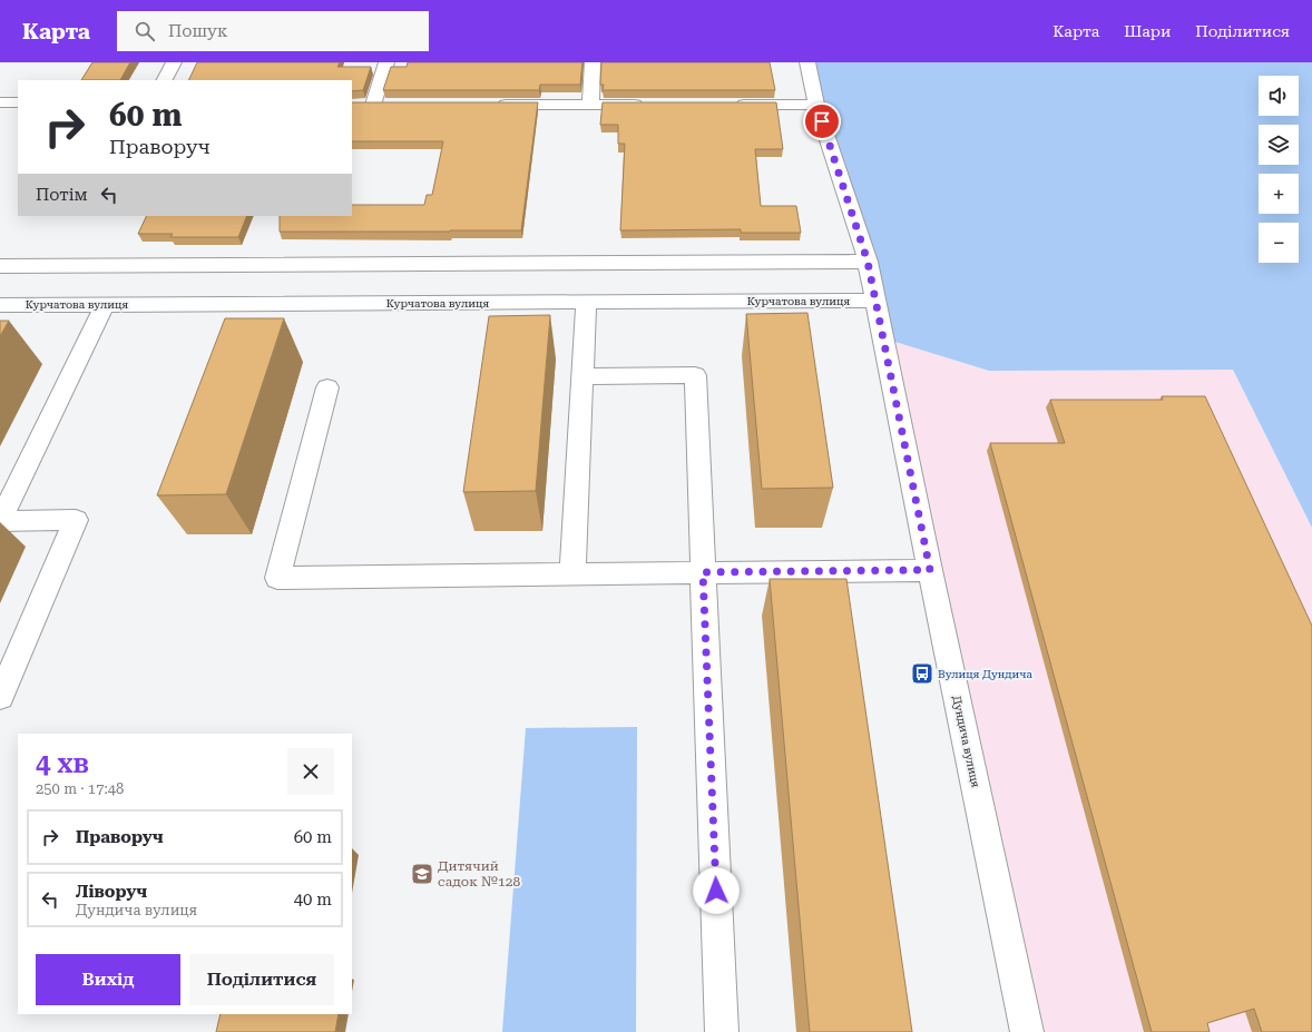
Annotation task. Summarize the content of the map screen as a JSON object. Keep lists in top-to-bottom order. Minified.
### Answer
{"streets":{"street":["Курчатова вулиця","Дундича вулиця"]},"crossings":[["Курчатова вулиця","Дундича вулиця"]],"places":{"bus stop":["Вулиця Дундича"],"school or university":["Дитячий садок №128"]},"page":{"header":"Карта","search":"Пошук","nav":["Карта","Шари","Поділитися"],"map_buttons":["+","−"],"turn":["60 m","Праворуч"],"then":"Потім","heading":["4 хв","250 m · 17:48"],"list":[{"name":"Праворуч","value":"60 m"},{"name":"Ліворуч","note":"Дундича вулиця","value":"40 m"}],"buttons":["Вихід","Поділитися"]}}
